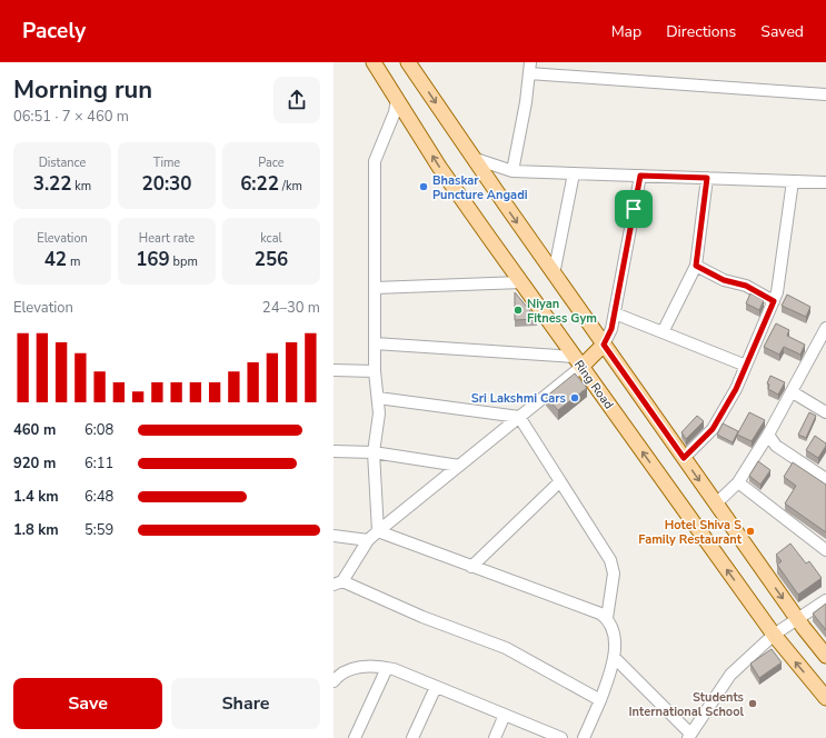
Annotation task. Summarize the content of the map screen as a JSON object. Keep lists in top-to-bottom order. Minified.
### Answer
{"streets":{"main road":["Ring Road"]},"places":["Bhaskar Puncture Angadi","Niyan Fitness Gym","Sri Lakshmi Cars","Hotel Shiva S Family Restaurant","Students International School"],"page":{"header":"Pacely","nav":["Map","Directions","Saved"],"heading":["Morning run","06:51 · 7 × 460 m"],"stats":[["Distance","3.22 km"],["Time","20:30"],["Pace","6:22 /km"],["Elevation","42 m"],["Heart rate","169 bpm"],["kcal","256"]],"chart":["Elevation","24–30 m"],"list":[{"name":"460 m","note":"6:08"},{"name":"920 m","note":"6:11"},{"name":"1.4 km","note":"6:48"},{"name":"1.8 km","note":"5:59"}],"buttons":["Save","Share"]}}
